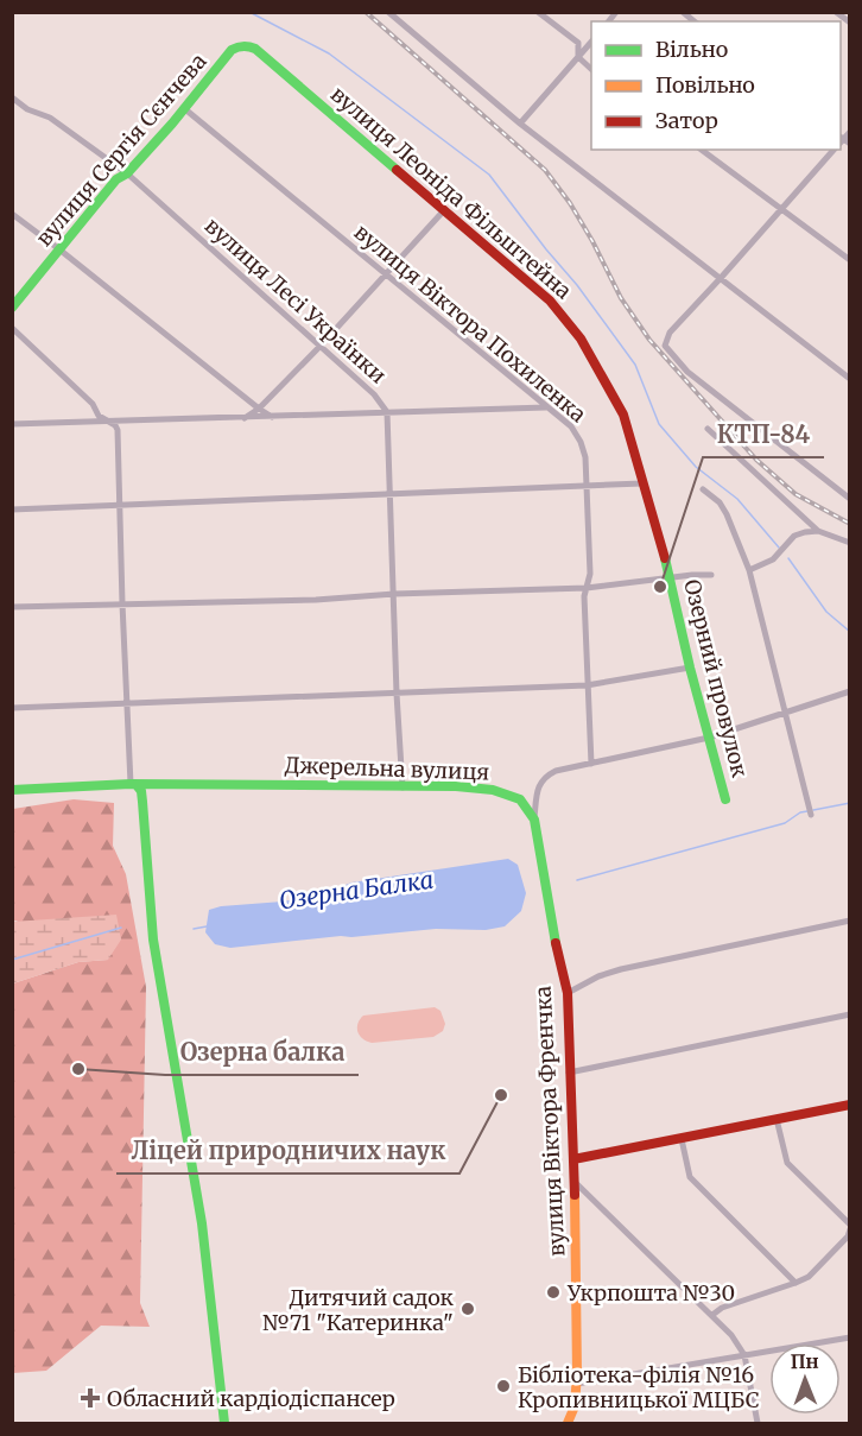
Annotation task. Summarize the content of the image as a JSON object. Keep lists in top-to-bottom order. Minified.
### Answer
{"streets":{"street":["вулиця Сергія Сєнчева","вулиця Леоніда Фільштейна","вулиця Лесі Українки","вулиця Віктора Похиленка","Озерний провулок","Джерельна вулиця","вулиця Віктора Френчка"]},"crossings":[["вулиця Сергія Сєнчева","вулиця Леоніда Фільштейна"],["вулиця Сергія Сєнчева","вулиця Лесі Українки"],["вулиця Сергія Сєнчева","вулиця Віктора Похиленка"],["вулиця Леоніда Фільштейна","Озерний провулок"],["вулиця Лесі Українки","Джерельна вулиця"],["Джерельна вулиця","вулиця Віктора Френчка"]],"water":["Озерна Балка"],"places":{"other":["КТП-84","Озерна балка","Ліцей природничих наук","Укрпошта №30","Дитячий садок №71 \"Катеринка\"","Бібліотека-філія №16 Кропивницької МЦБС"],"health":["Обласний кардіодіспансер"]},"legend":["Вільно","Повільно","Затор"],"north":"top"}
